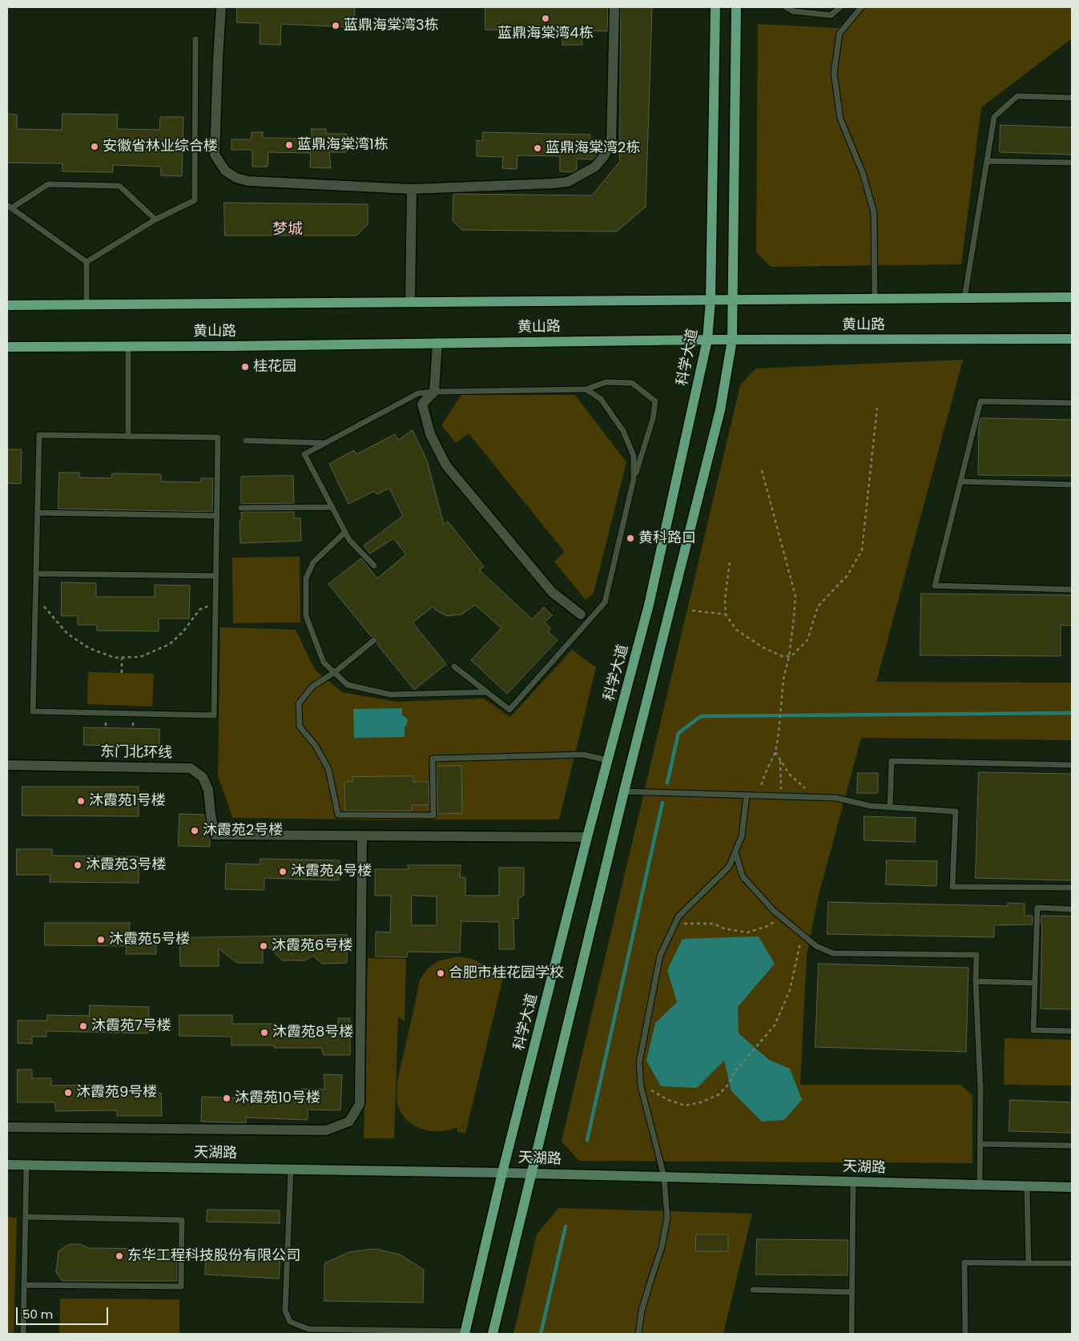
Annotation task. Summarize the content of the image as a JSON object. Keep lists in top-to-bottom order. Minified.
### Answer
{"streets":{"main road":["黄山路","科学大道"],"street":["东门北环线","天湖路"]},"crossings":[["黄山路","科学大道"],["科学大道","天湖路"]],"districts":["梦城"],"places":["蓝鼎海棠湾4栋","蓝鼎海棠湾3栋","蓝鼎海棠湾1栋","安徽省林业综合楼","蓝鼎海棠湾2栋","桂花园","黄科路口","沐霞苑1号楼","沐霞苑2号楼","沐霞苑3号楼","沐霞苑4号楼","沐霞苑5号楼","沐霞苑6号楼","合肥市桂花园学校","沐霞苑7号楼","沐霞苑8号楼","沐霞苑9号楼","沐霞苑10号楼","东华工程科技股份有限公司"],"scale_bar":"50 m"}
